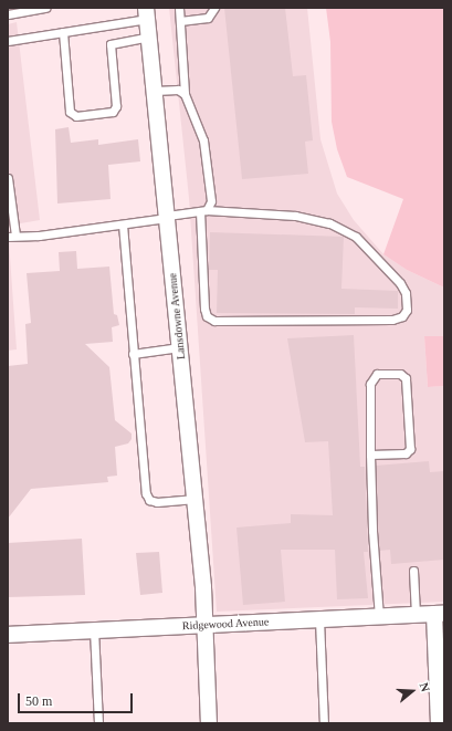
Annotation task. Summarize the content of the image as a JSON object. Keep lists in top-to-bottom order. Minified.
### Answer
{"streets":{"street":["Lansdowne Avenue","Ridgewood Avenue"]},"crossings":[["Lansdowne Avenue","Ridgewood Avenue"]],"scale_bar":"50 m","north":"right"}
